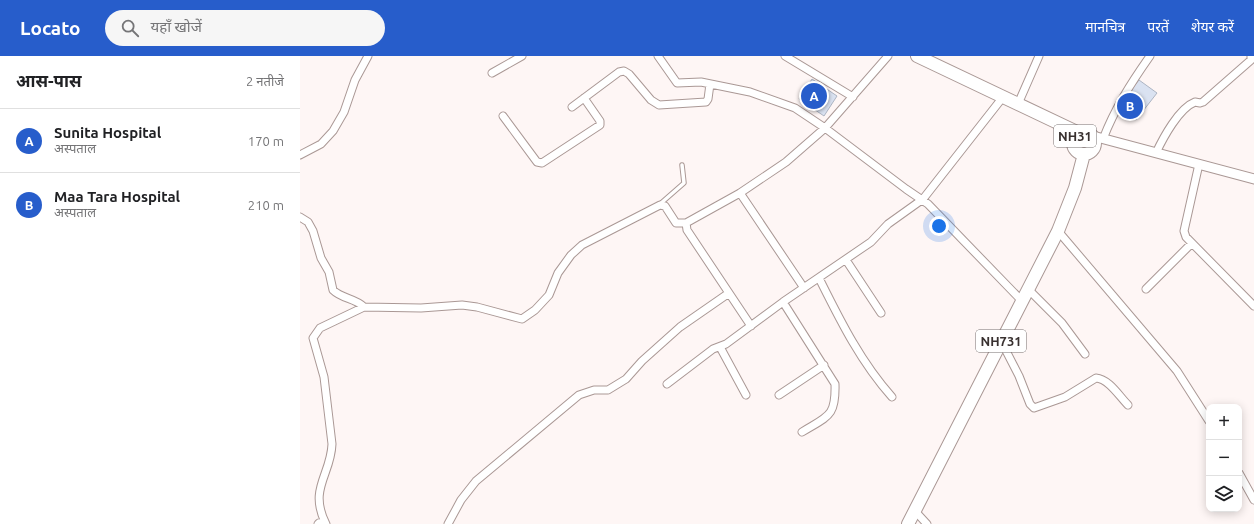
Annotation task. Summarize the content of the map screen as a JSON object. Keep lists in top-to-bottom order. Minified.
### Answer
{"streets":{"highway":["NH31","NH731"]},"crossings":[["NH31","NH731"]],"page":{"header":"Locato","search":"यहाँ खोजें","nav":["मानचित्र","परतें","शेयर करें"],"heading":["आस-पास","2 नतीजे"],"pins":["A","B"],"list":[{"mark":"A","name":"Sunita Hospital","note":"अस्पताल","value":"170 m"},{"mark":"B","name":"Maa Tara Hospital","note":"अस्पताल","value":"210 m"}],"map_buttons":["+","−"]}}
